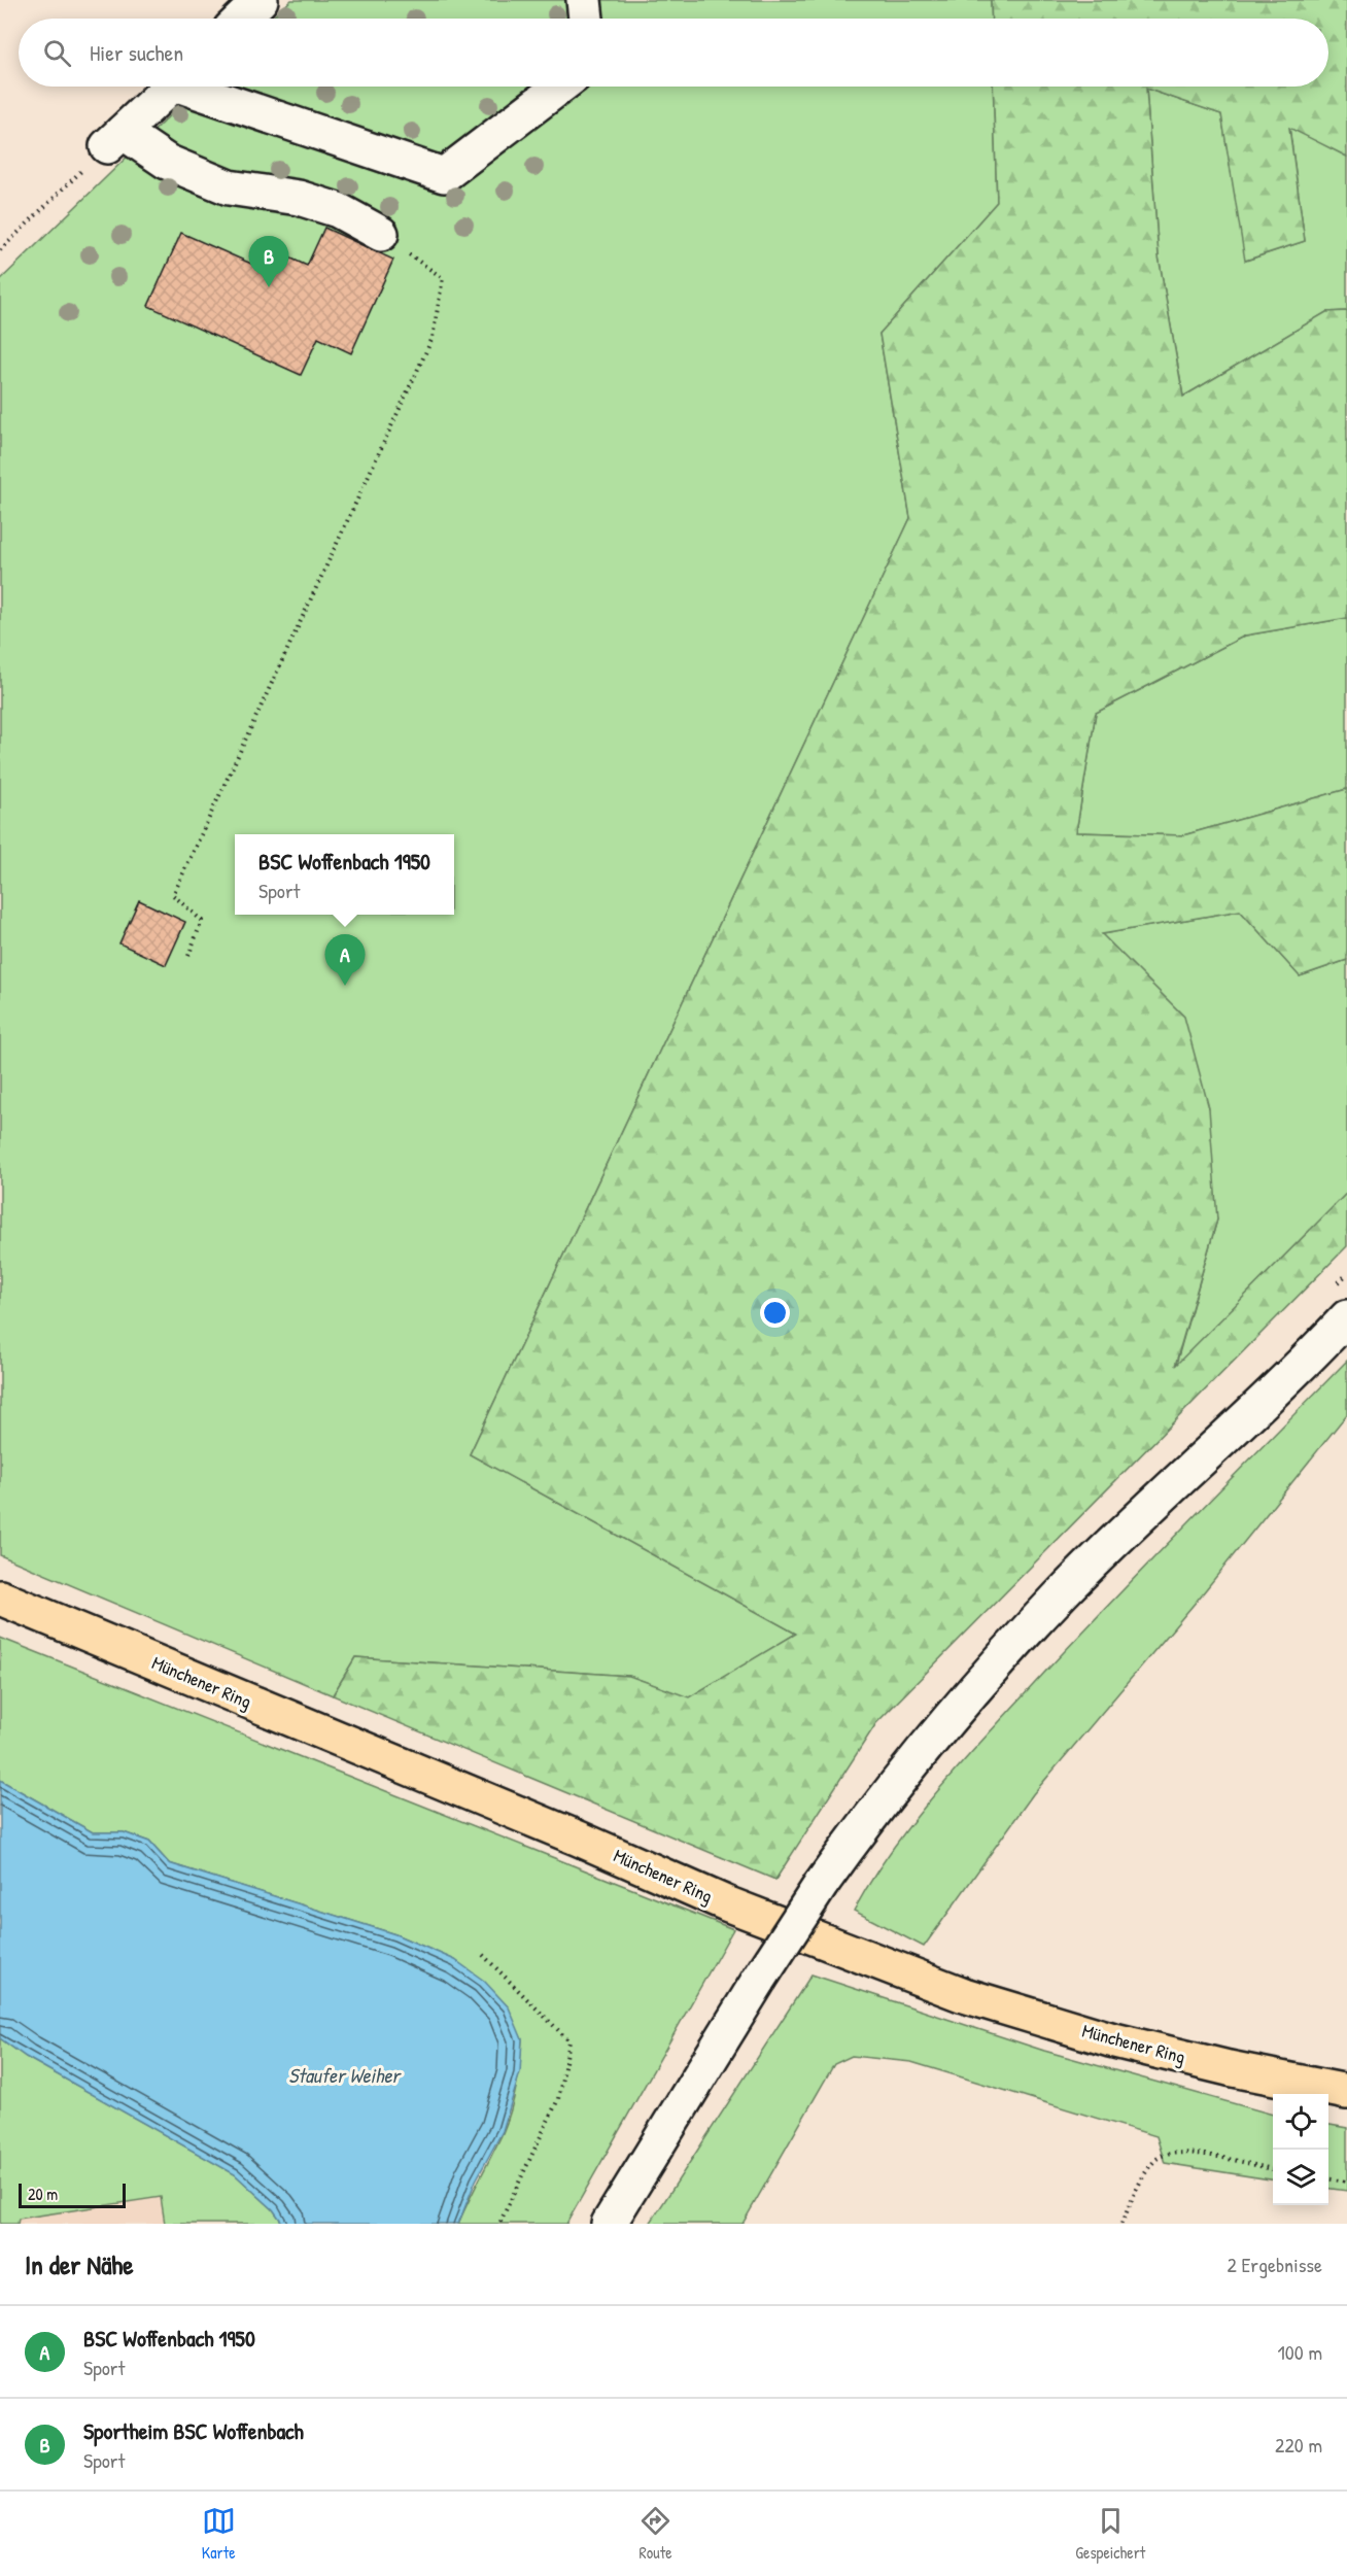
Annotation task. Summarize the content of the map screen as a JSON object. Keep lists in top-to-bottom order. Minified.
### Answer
{"streets":{"main road":["Münchener Ring"]},"water":["Staufer Weiher"],"scale_bar":"20 m","page":{"search":"Hier suchen","pins":["B","A"],"popup":["BSC Woffenbach 1950","Sport"],"scale":"20 m","heading":["In der Nähe","2 Ergebnisse"],"list":[{"mark":"A","name":"BSC Woffenbach 1950","note":"Sport","value":"100 m"},{"mark":"B","name":"Sportheim BSC Woffenbach","note":"Sport","value":"220 m"}],"nav":["Karte","Route","Gespeichert"]}}
